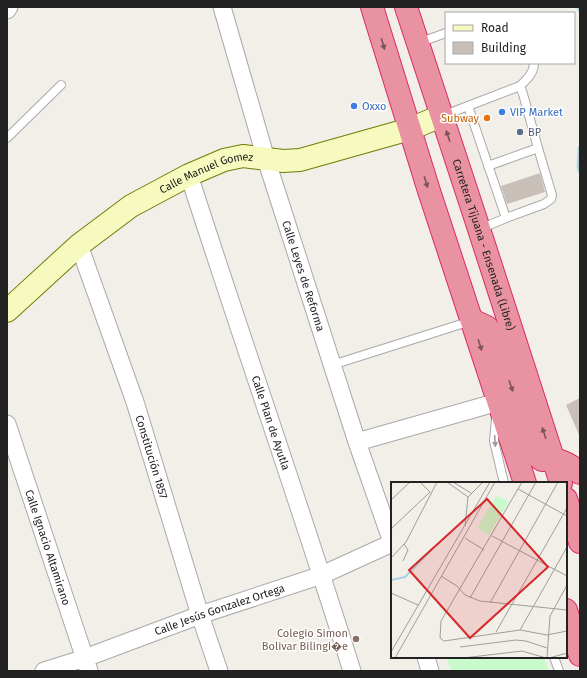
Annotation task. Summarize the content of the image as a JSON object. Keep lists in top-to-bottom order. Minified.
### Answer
{"streets":{"highway":["Carretera Tijuana - Ensenada (Libre)"],"street":["Calle Manuel Gomez","Calle Leyes de Reforma","Calle Plan de Ayutla","Constitución 1857","Calle Ignacio Altamirano","Calle Jesús Gonzalez Ortega"]},"crossings":[["Calle Manuel Gomez","Carretera Tijuana - Ensenada (Libre)"],["Calle Manuel Gomez","Calle Leyes de Reforma"],["Calle Manuel Gomez","Calle Plan de Ayutla"],["Calle Manuel Gomez","Constitución 1857"],["Calle Plan de Ayutla","Calle Jesús Gonzalez Ortega"],["Constitución 1857","Calle Jesús Gonzalez Ortega"],["Calle Ignacio Altamirano","Calle Jesús Gonzalez Ortega"]],"places":["Oxxo","VIP Market","Subway","BP","Colegio Simon Bolivar Bilingi�e"],"legend":["Road","Building"]}
